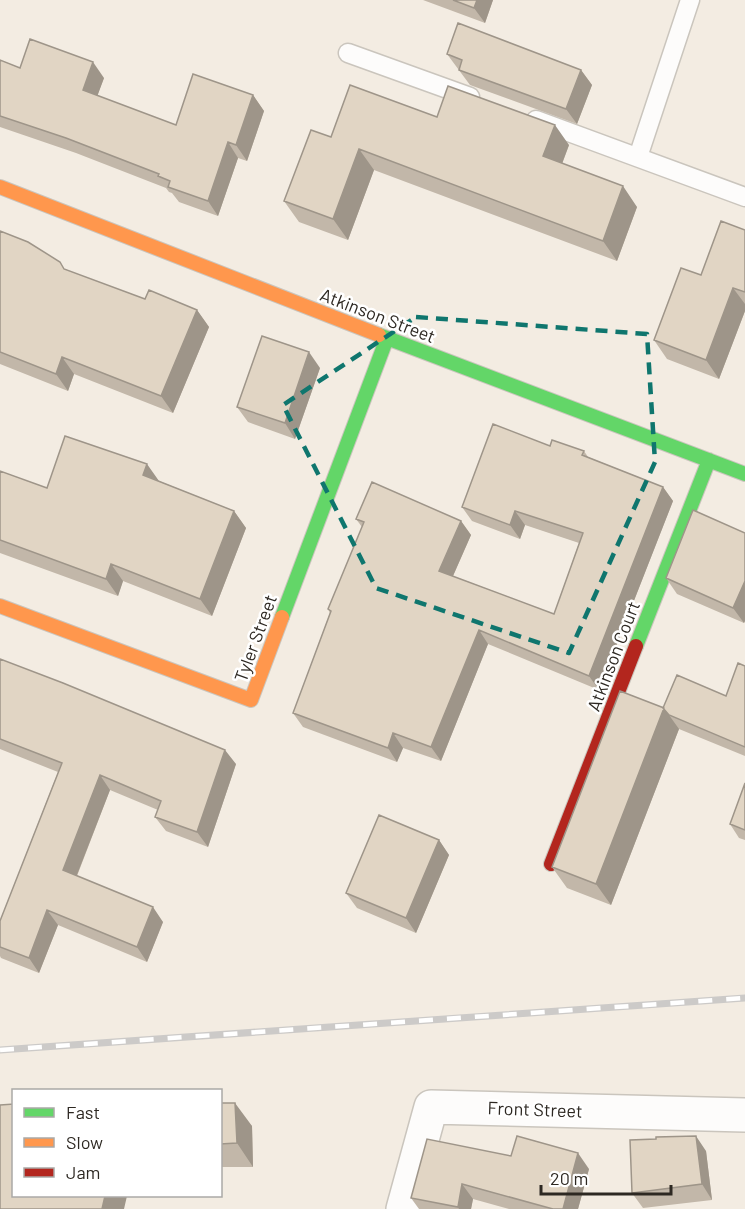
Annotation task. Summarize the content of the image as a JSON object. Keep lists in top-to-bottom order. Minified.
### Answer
{"streets":{"street":["Atkinson Street","Tyler Street","Atkinson Court","Front Street"]},"crossings":[["Atkinson Street","Tyler Street"],["Atkinson Street","Atkinson Court"]],"legend":["Fast","Slow","Jam"],"scale_bar":"20 m"}
